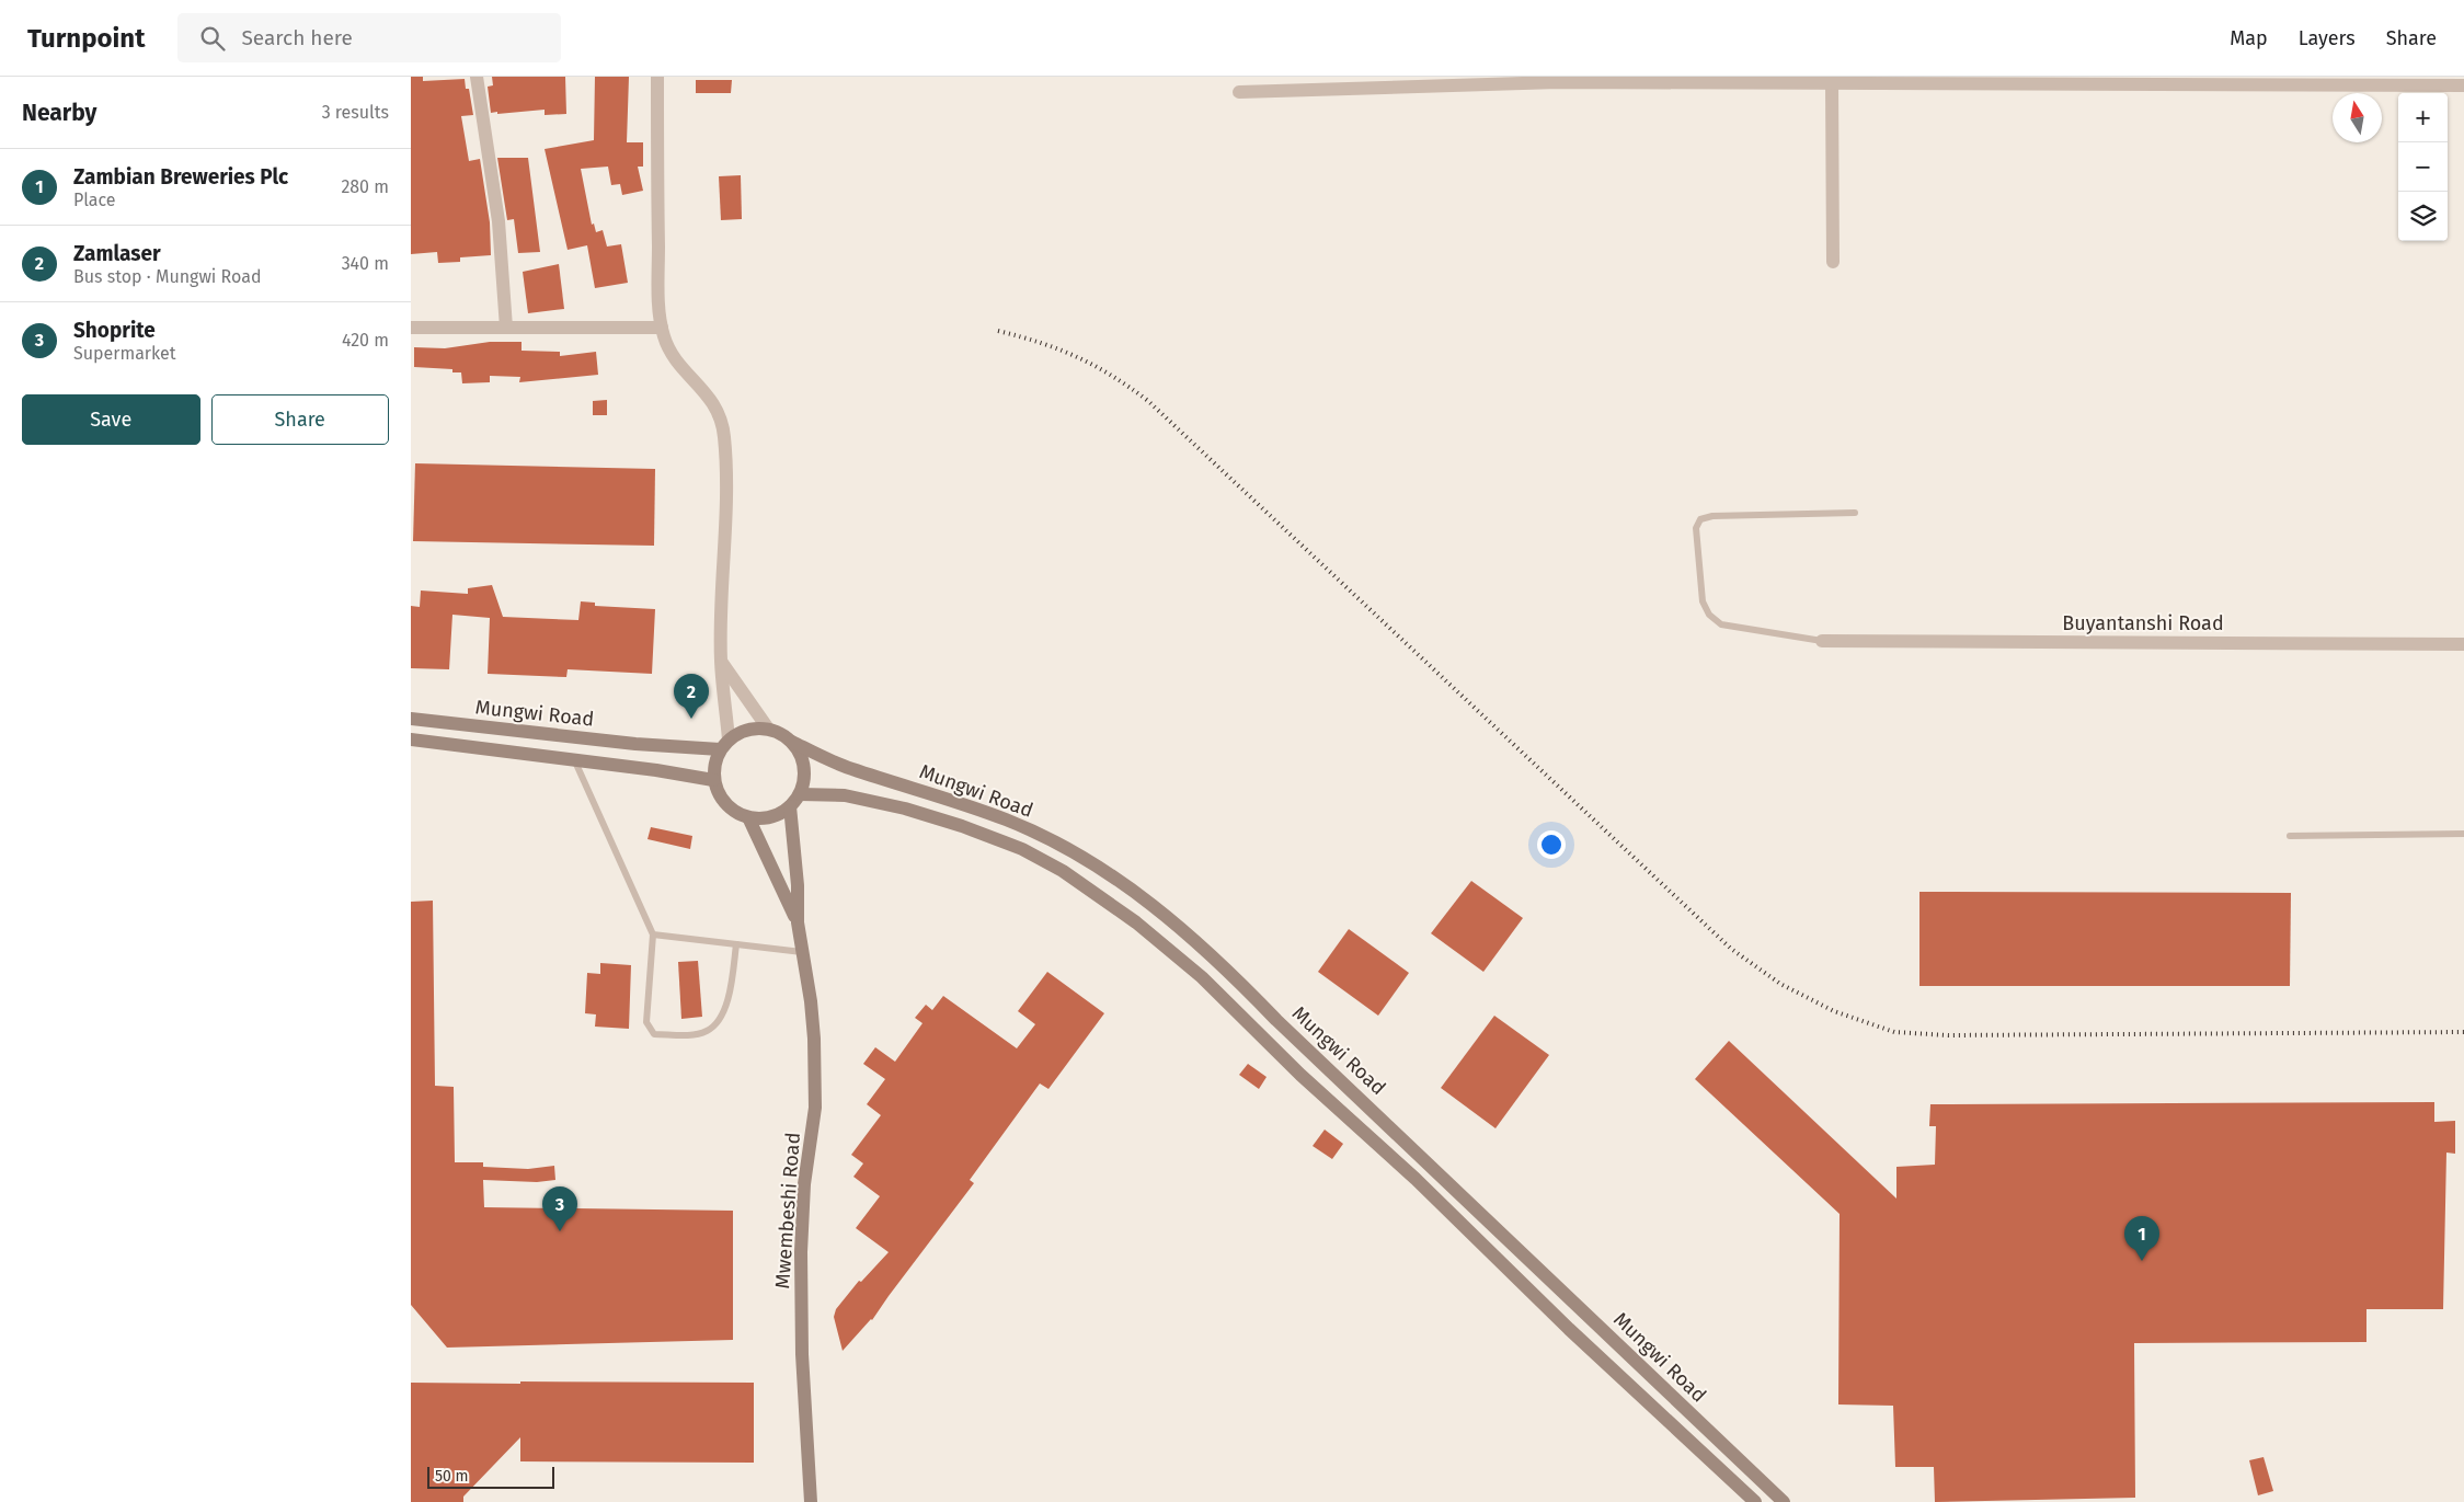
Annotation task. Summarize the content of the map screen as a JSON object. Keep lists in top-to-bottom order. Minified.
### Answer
{"streets":{"main road":["Mungwi Road","Mwembeshi Road"],"street":["Buyantanshi Road"]},"scale_bar":"50 m","north":"top","page":{"header":"Turnpoint","search":"Search here","nav":["Map","Layers","Share"],"heading":["Nearby","3 results"],"map_buttons":["+","−"],"list":[{"mark":"1","name":"Zambian Breweries Plc","note":"Place","value":"280 m"},{"mark":"2","name":"Zamlaser","note":"Bus stop · Mungwi Road","value":"340 m"},{"mark":"3","name":"Shoprite","note":"Supermarket","value":"420 m"}],"buttons":["Save","Share"],"pins":["2","3","1"],"scale":"50 m"}}
